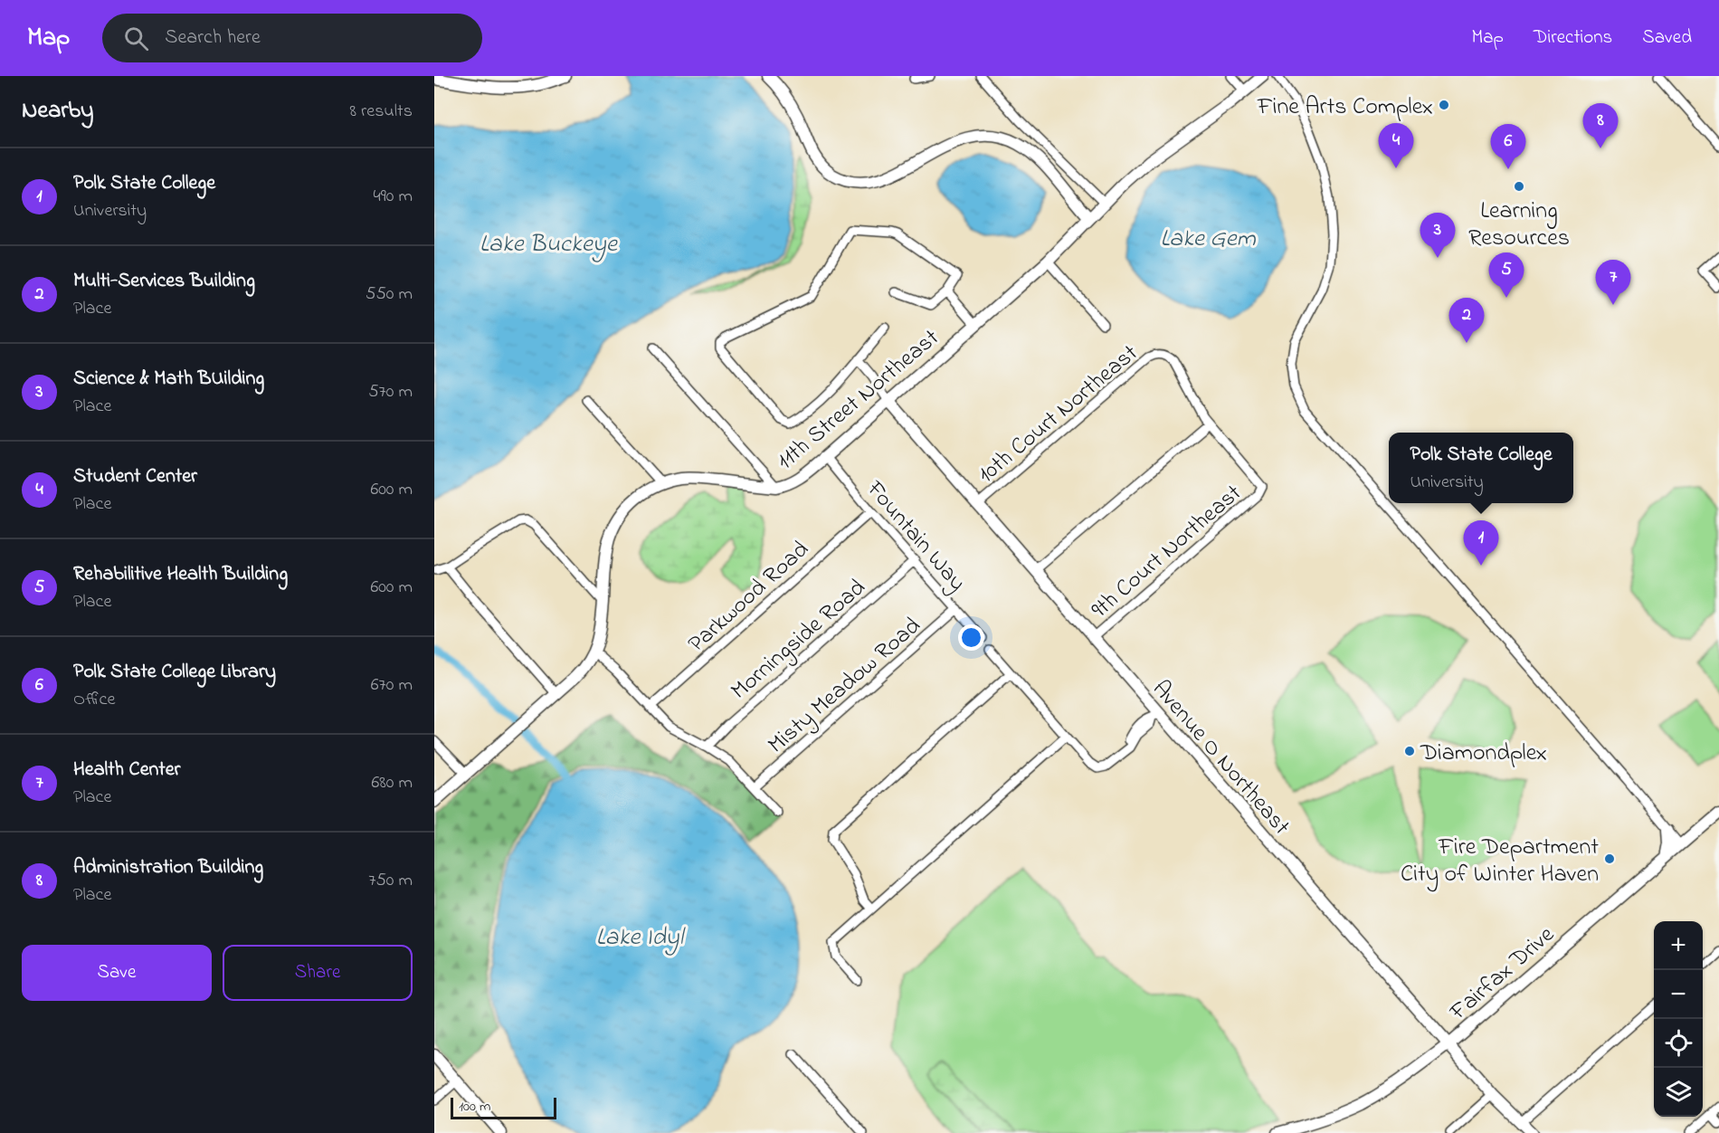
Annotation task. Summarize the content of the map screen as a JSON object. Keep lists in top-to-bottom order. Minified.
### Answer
{"streets":{"street":["11th Street Northeast","10th Court Northeast","Fountain Way","9th Court Northeast","Parkwood Road","Morningside Road","Misty Meadow Road","Avenue O Northeast","Fairfax Drive"]},"crossings":[["11th Street Northeast","Fountain Way"],["11th Street Northeast","Avenue O Northeast"],["10th Court Northeast","9th Court Northeast"],["10th Court Northeast","Avenue O Northeast"],["Fountain Way","Parkwood Road"],["Fountain Way","Morningside Road"],["Fountain Way","Misty Meadow Road"],["9th Court Northeast","Avenue O Northeast"],["Avenue O Northeast","Fairfax Drive"]],"water":["Lake Gem","Lake Buckeye","Lake Idyl"],"places":["Fine Arts Complex","Learning Resources","Diamondplex","Fire Department City of Winter Haven"],"scale_bar":"100 m","page":{"header":"Map","search":"Search here","nav":["Map","Directions","Saved"],"heading":["Nearby","8 results"],"pins":["8","4","6","3","5","7","2","1"],"list":[{"mark":"1","name":"Polk State College","note":"University","value":"490 m"},{"mark":"2","name":"Multi-Services Building","note":"Place","value":"550 m"},{"mark":"3","name":"Science & Math BUilding","note":"Place","value":"570 m"},{"mark":"4","name":"Student Center","note":"Place","value":"600 m"},{"mark":"5","name":"Rehabilitive Health Building","note":"Place","value":"600 m"},{"mark":"6","name":"Polk State College Library","note":"Office","value":"670 m"},{"mark":"7","name":"Health Center","note":"Place","value":"680 m"},{"mark":"8","name":"Administration Building","note":"Place","value":"750 m"}],"popup":["Polk State College","University"],"map_buttons":["+","−"],"buttons":["Save","Share"],"scale":"100 m"}}
